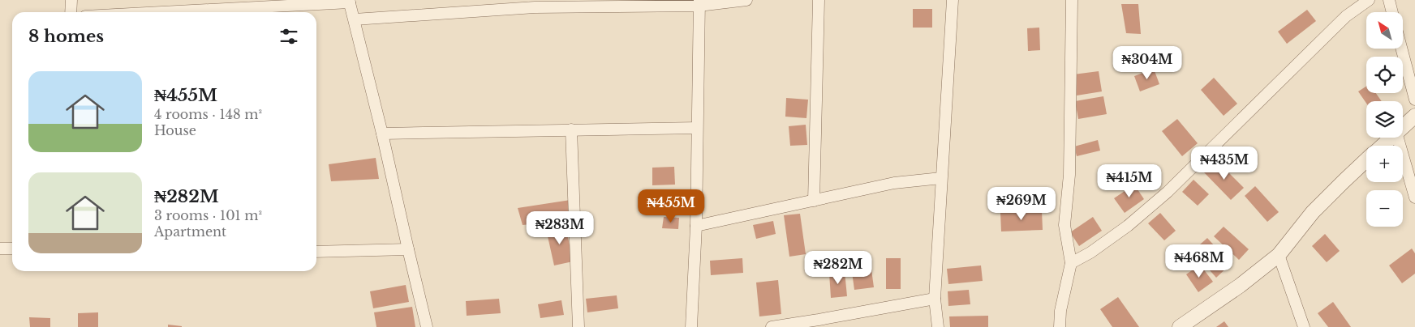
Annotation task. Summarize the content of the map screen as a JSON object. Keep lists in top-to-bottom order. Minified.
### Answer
{"north":"top left","page":{"map_buttons":["+","−"],"heading":"8 homes","price":["₦304M","₦435M","₦415M","₦269M","₦455M","₦283M","₦468M","₦282M"],"list":[{"name":"₦455M","note":"4 rooms · 148 m² · House"},{"name":"₦282M","note":"3 rooms · 101 m² · Apartment"}]}}
